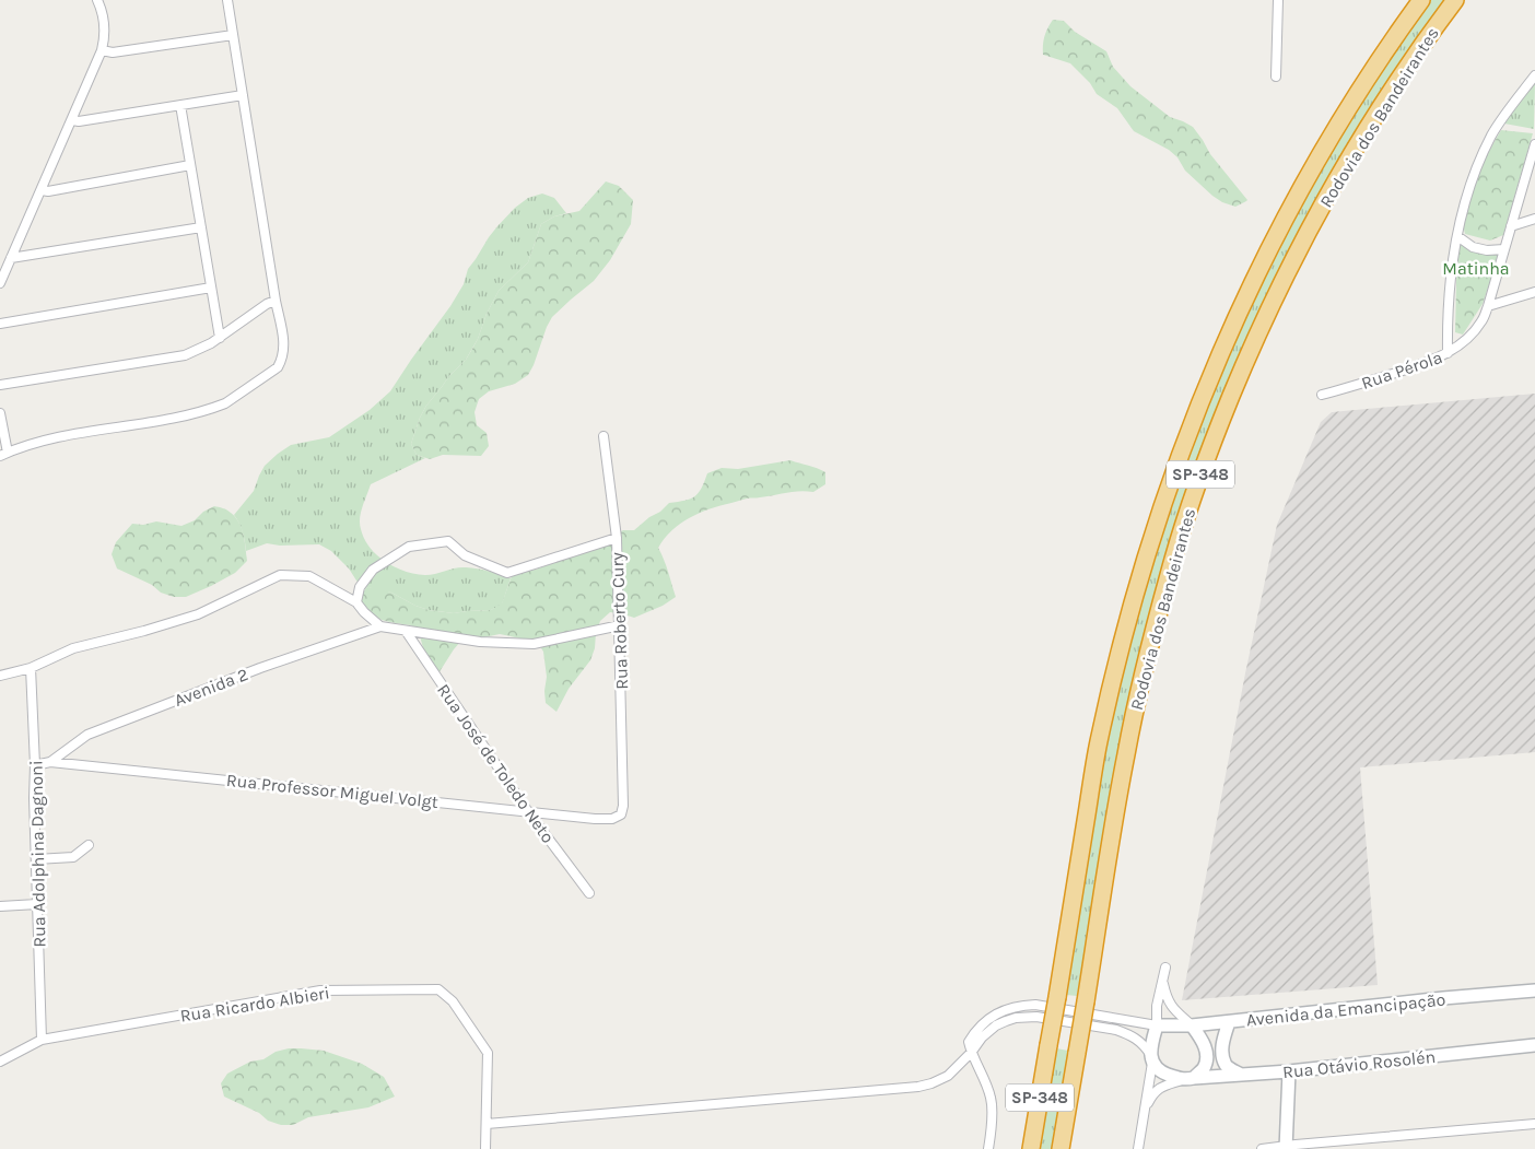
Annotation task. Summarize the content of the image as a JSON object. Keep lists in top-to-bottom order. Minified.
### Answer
{"streets":{"highway":["Rodovia dos Bandeirantes","SP-348"],"street":["Rua Pérola","Rua Roberto Cury","Avenida 2","Rua José de Toledo Neto","Rua Professor Miguel Volgt","Rua Adolphina Dagnoni","Rua Ricardo Albieri","Avenida da Emancipação","Rua Otávio Rosolén"]},"crossings":[["Rua Roberto Cury","Rua Professor Miguel Volgt"],["Avenida 2","Rua Professor Miguel Volgt"],["Rua José de Toledo Neto","Rua Professor Miguel Volgt"],["Rua Professor Miguel Volgt","Rua Adolphina Dagnoni"],["Rua Adolphina Dagnoni","Rua Ricardo Albieri"],["Avenida da Emancipação","Rua Otávio Rosolén"]],"parks":["Matinha"]}
